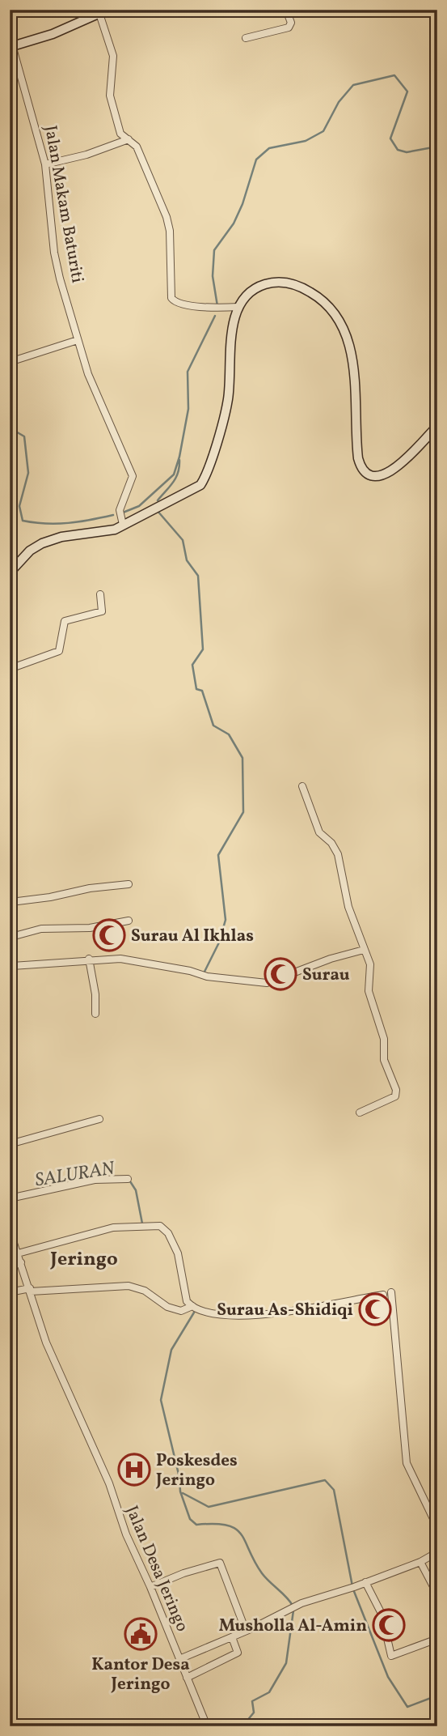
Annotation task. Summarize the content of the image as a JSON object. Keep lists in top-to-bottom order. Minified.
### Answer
{"streets":{"street":["Jalan Makam Baturiti","Jalan Desa Jeringo"]},"districts":["Jeringo"],"water":["SALURAN"],"places":{"mosque":["Surau Al Ikhlas","Surau","Surau As-Shidiqi","Musholla Al-Amin"],"hospital":["Poskesdes Jeringo"],"public building":["Kantor Desa Jeringo"]}}
